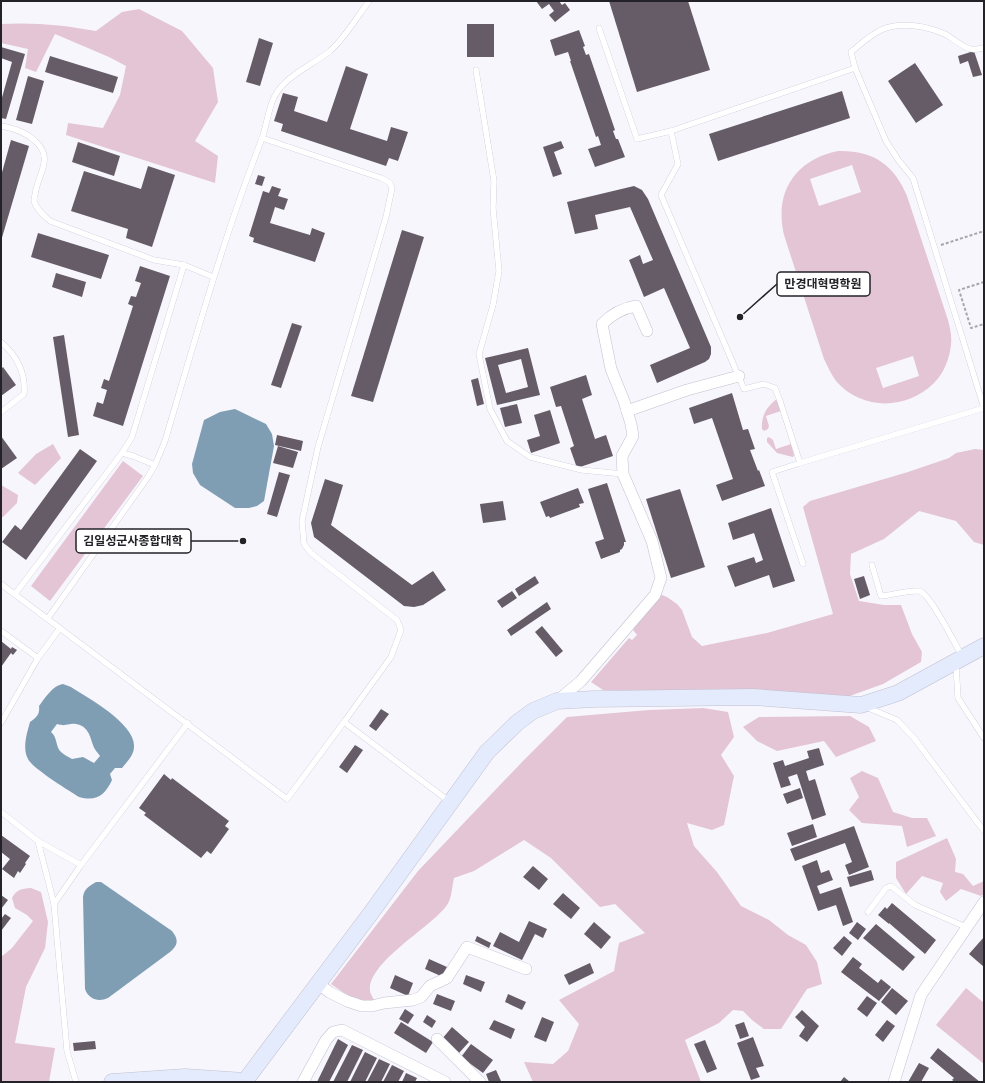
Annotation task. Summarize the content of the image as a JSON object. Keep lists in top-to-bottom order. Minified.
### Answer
{"places":["만경대혁명학원","김일성군사종합대학"]}
